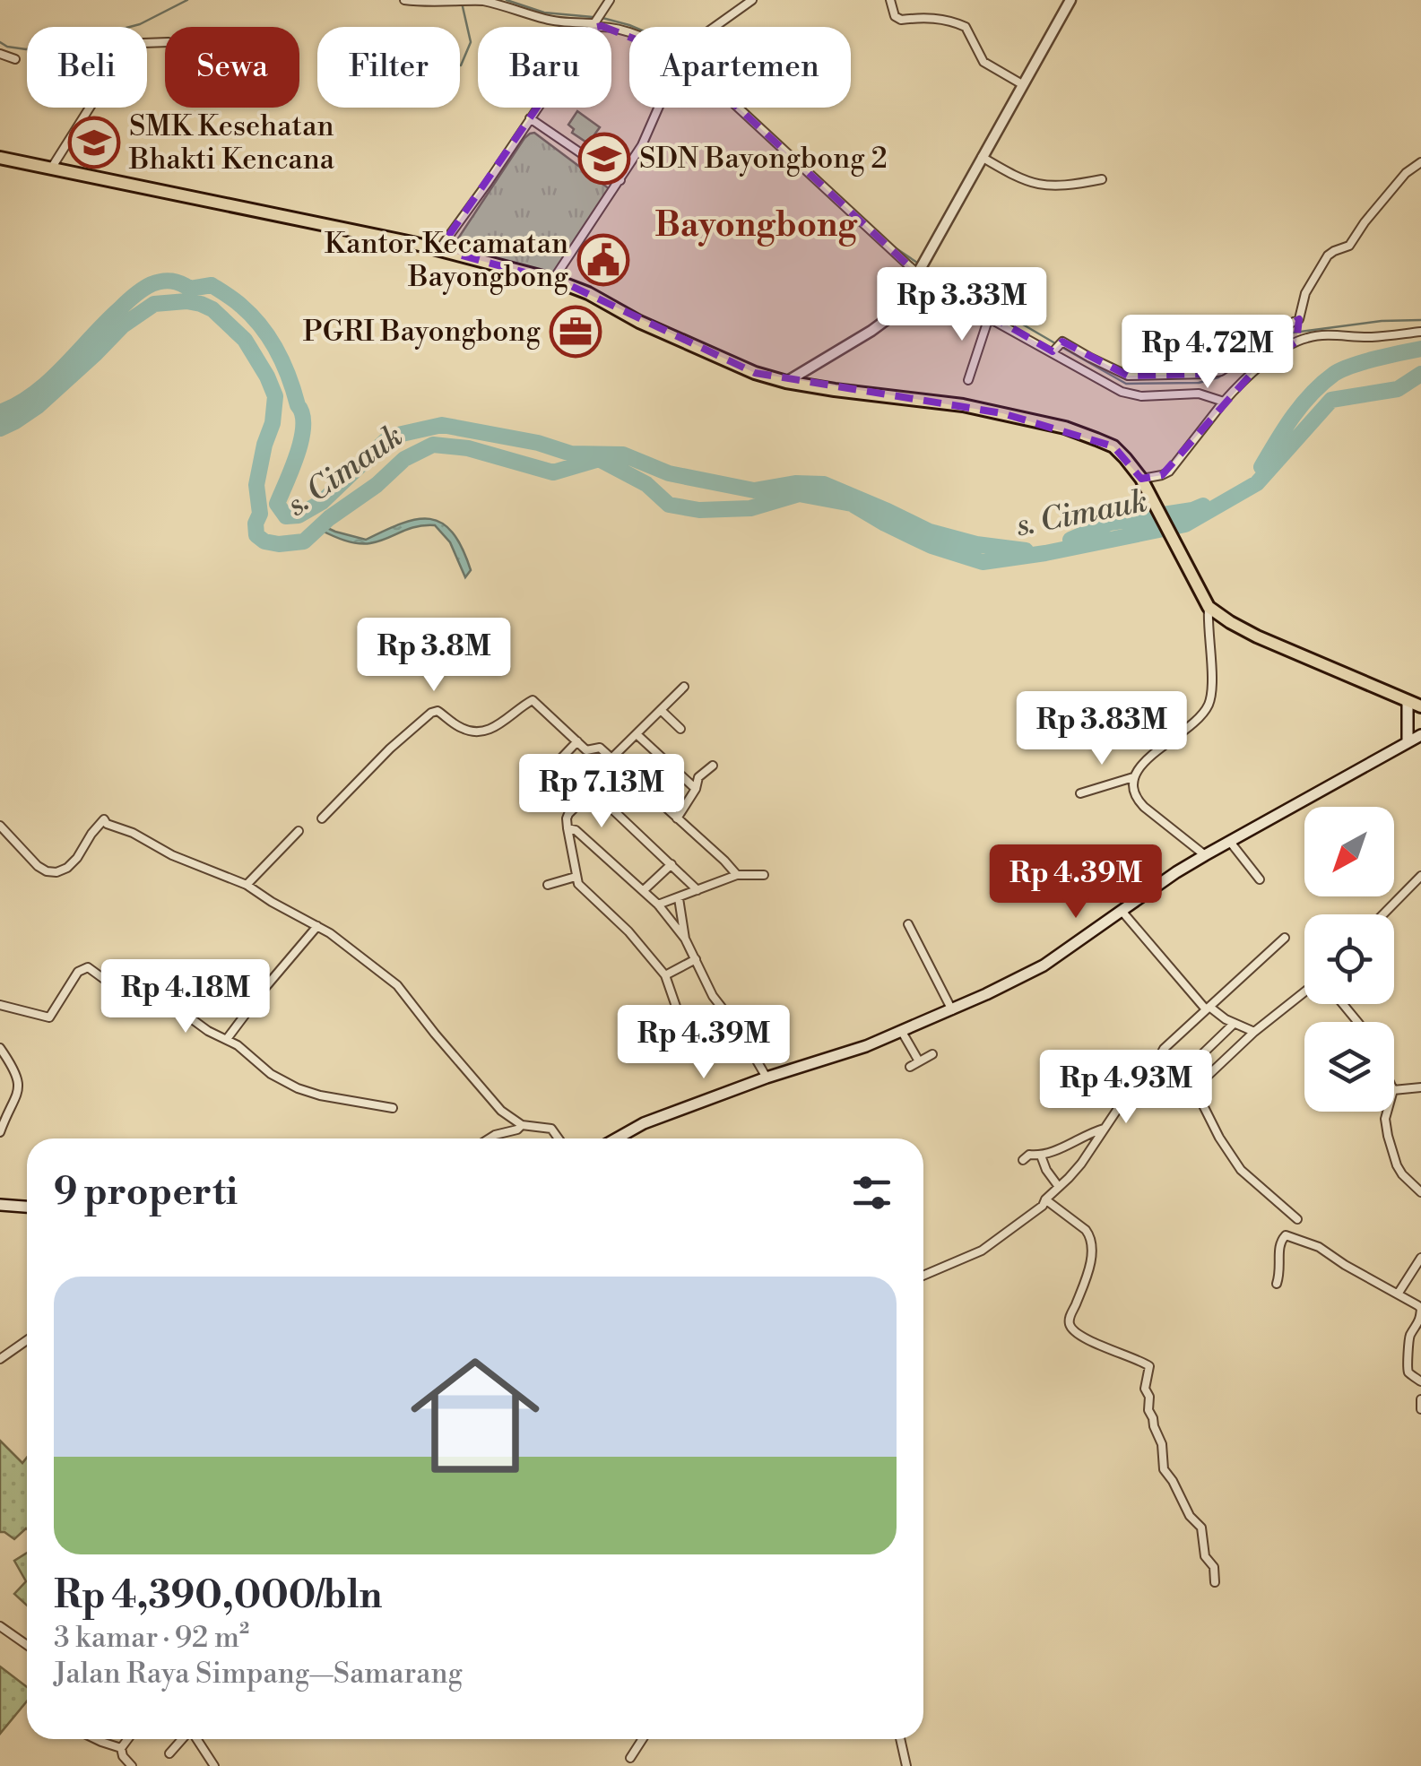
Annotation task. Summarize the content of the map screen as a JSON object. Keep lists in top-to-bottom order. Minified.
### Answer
{"districts":["Bayongbong"],"water":["s. Cimauk"],"places":{"school or university":["SMK Kesehatan Bhakti Kencana","SDN Bayongbong 2"],"public building":["Kantor Kecamatan Bayongbong"],"office":["PGRI Bayongbong"]},"north":"bottom left","page":{"chip":["Beli","Sewa","Filter","Baru","Apartemen"],"price":["Rp 3.33M","Rp 4.72M","Rp 3.8M","Rp 3.83M","Rp 7.13M","Rp 4.39M","Rp 4.18M","Rp 4.39M","Rp 4.93M"],"heading":"9 properti","list":[{"name":"Rp 4,390,000/bln","note":"3 kamar · 92 m² · Jalan Raya Simpang—Samarang"}]}}
